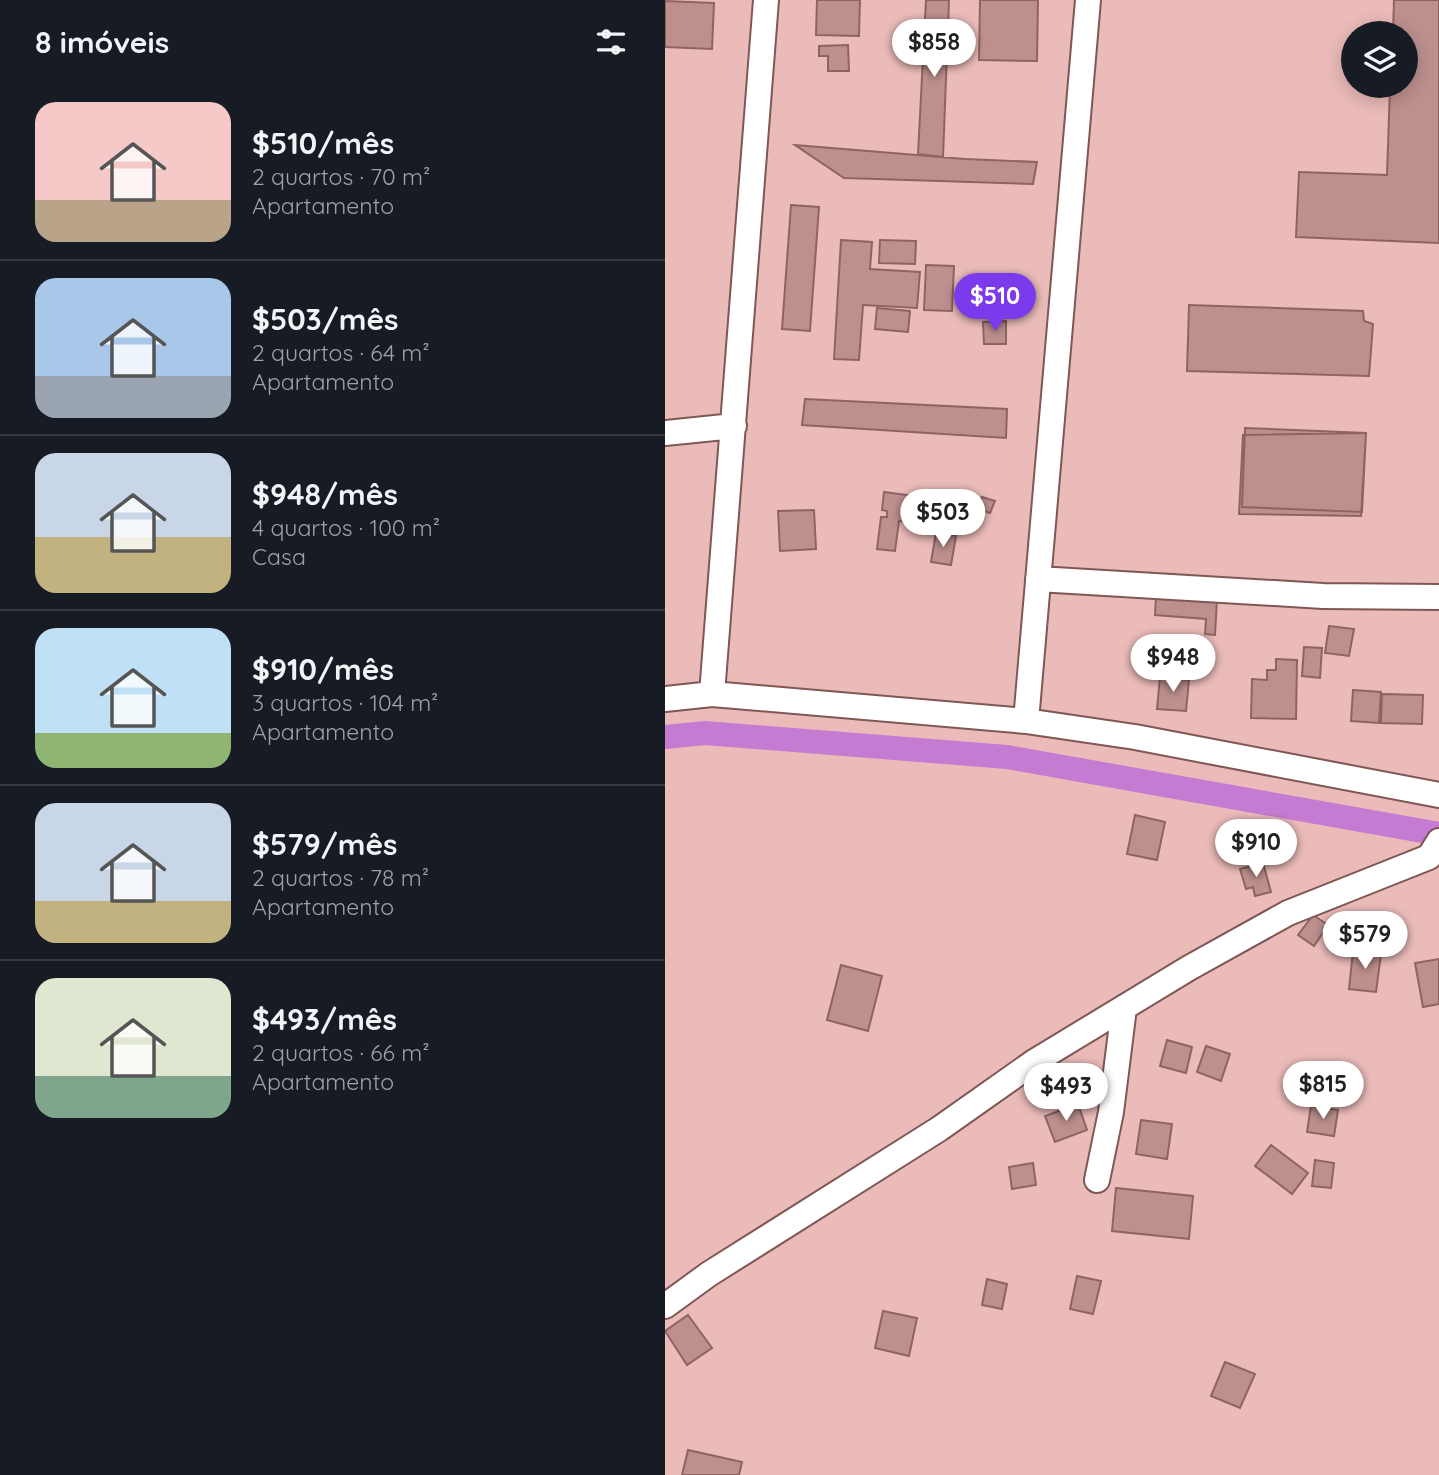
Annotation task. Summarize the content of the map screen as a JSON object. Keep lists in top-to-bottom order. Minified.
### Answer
{"page":{"heading":"8 imóveis","price":["$858","$510","$503","$948","$910","$579","$815","$493"],"list":[{"name":"$510/mês","note":"2 quartos · 70 m² · Apartamento"},{"name":"$503/mês","note":"2 quartos · 64 m² · Apartamento"},{"name":"$948/mês","note":"4 quartos · 100 m² · Casa"},{"name":"$910/mês","note":"3 quartos · 104 m² · Apartamento"},{"name":"$579/mês","note":"2 quartos · 78 m² · Apartamento"},{"name":"$493/mês","note":"2 quartos · 66 m² · Apartamento"}]}}
